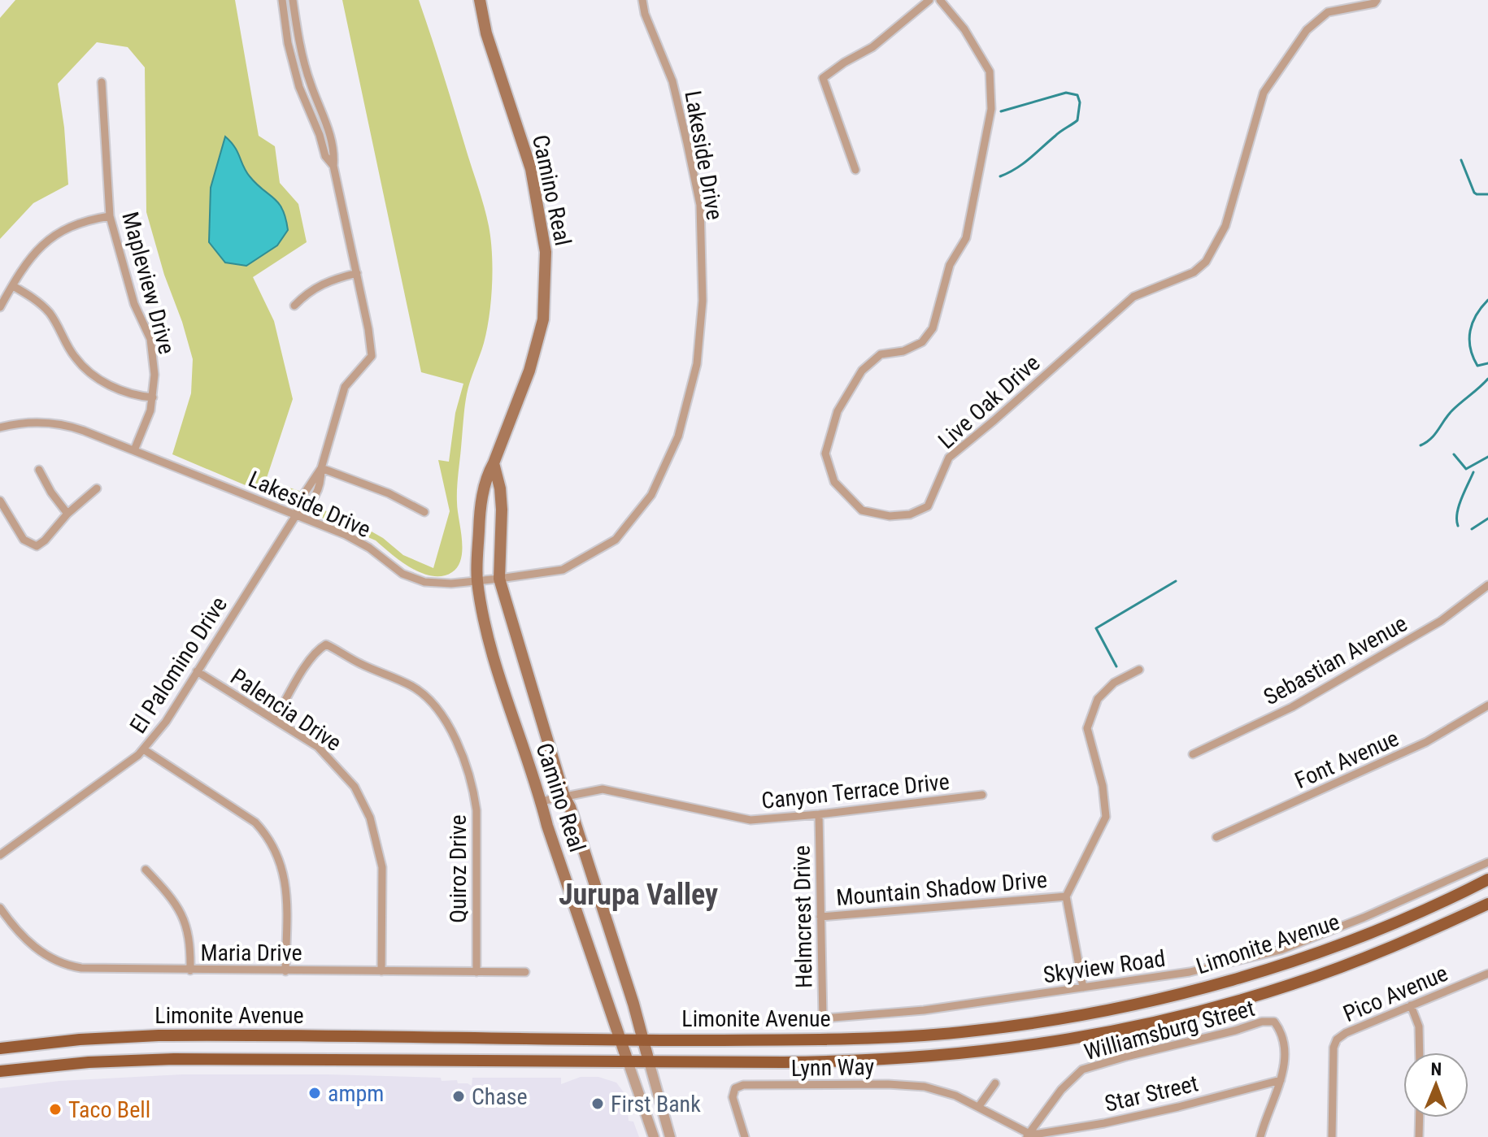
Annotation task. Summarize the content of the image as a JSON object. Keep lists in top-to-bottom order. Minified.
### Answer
{"streets":{"main road":["Camino Real","Limonite Avenue"],"street":["Lakeside Drive","Mapleview Drive","Live Oak Drive","Sebastian Avenue","El Palomino Drive","Palencia Drive","Font Avenue","Canyon Terrace Drive","Quiroz Drive","Mountain Shadow Drive","Helmcrest Drive","Maria Drive","Skyview Road","Pico Avenue","Williamsburg Street","Lynn Way","Star Street"]},"crossings":[["Lakeside Drive","Camino Real"],["Lakeside Drive","Mapleview Drive"],["Lakeside Drive","El Palomino Drive"],["Camino Real","Canyon Terrace Drive"],["Camino Real","Limonite Avenue"],["El Palomino Drive","Palencia Drive"],["Palencia Drive","Quiroz Drive"],["Palencia Drive","Maria Drive"],["Canyon Terrace Drive","Helmcrest Drive"],["Quiroz Drive","Maria Drive"],["Mountain Shadow Drive","Helmcrest Drive"],["Helmcrest Drive","Skyview Road"],["Williamsburg Street","Lynn Way"],["Williamsburg Street","Star Street"],["Lynn Way","Star Street"]],"districts":["Jurupa Valley"],"places":["ampm","Chase","First Bank","Taco Bell"],"north":"top"}
